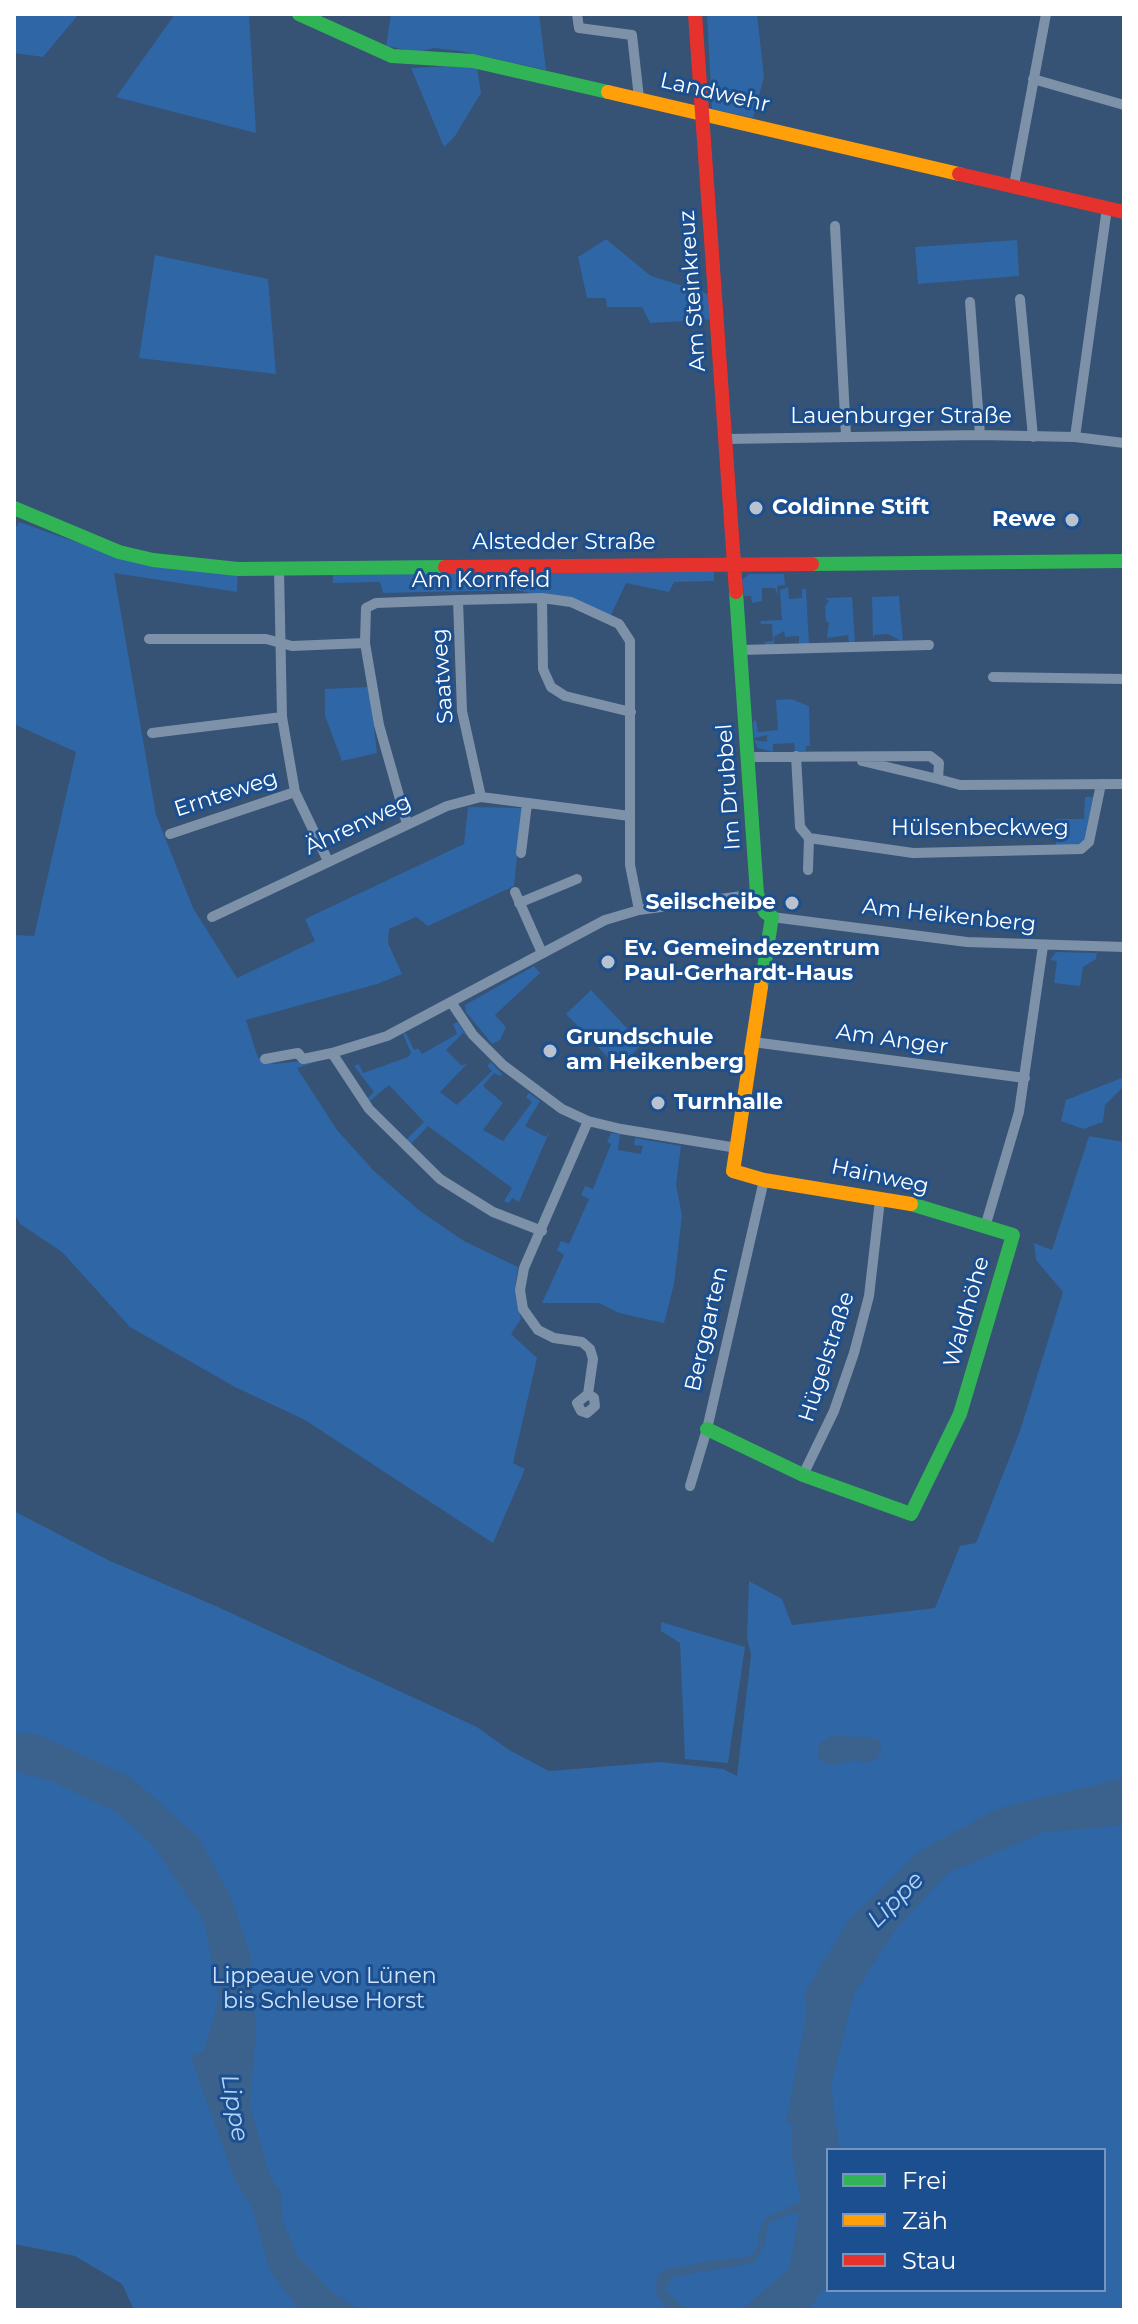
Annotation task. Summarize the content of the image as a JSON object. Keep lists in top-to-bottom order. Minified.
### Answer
{"streets":{"street":["Landwehr","Am Steinkreuz","Lauenburger Straße","Alstedder Straße","Am Kornfeld","Saatweg","Im Drubbel","Ernteweg","Ährenweg","Hülsenbeckweg","Am Heikenberg","Am Anger","Hainweg","Waldhöhe","Berggarten","Hügelstraße"]},"crossings":[["Landwehr","Am Steinkreuz"],["Am Steinkreuz","Lauenburger Straße"],["Am Steinkreuz","Alstedder Straße"],["Am Steinkreuz","Im Drubbel"],["Alstedder Straße","Im Drubbel"],["Alstedder Straße","Ernteweg"],["Am Kornfeld","Saatweg"],["Am Kornfeld","Ährenweg"],["Saatweg","Ährenweg"],["Im Drubbel","Am Heikenberg"],["Ernteweg","Ährenweg"],["Am Heikenberg","Waldhöhe"],["Am Anger","Waldhöhe"],["Hainweg","Waldhöhe"],["Hainweg","Berggarten"],["Hainweg","Hügelstraße"],["Waldhöhe","Hügelstraße"]],"water":["Lippe"],"parks":["Lippeaue von Lünen bis Schleuse Horst"],"places":["Coldinne Stift","Rewe","Seilscheibe","Ev. Gemeindezentrum Paul-Gerhardt-Haus","Grundschule am Heikenberg","Turnhalle"],"legend":["Frei","Zäh","Stau"]}
